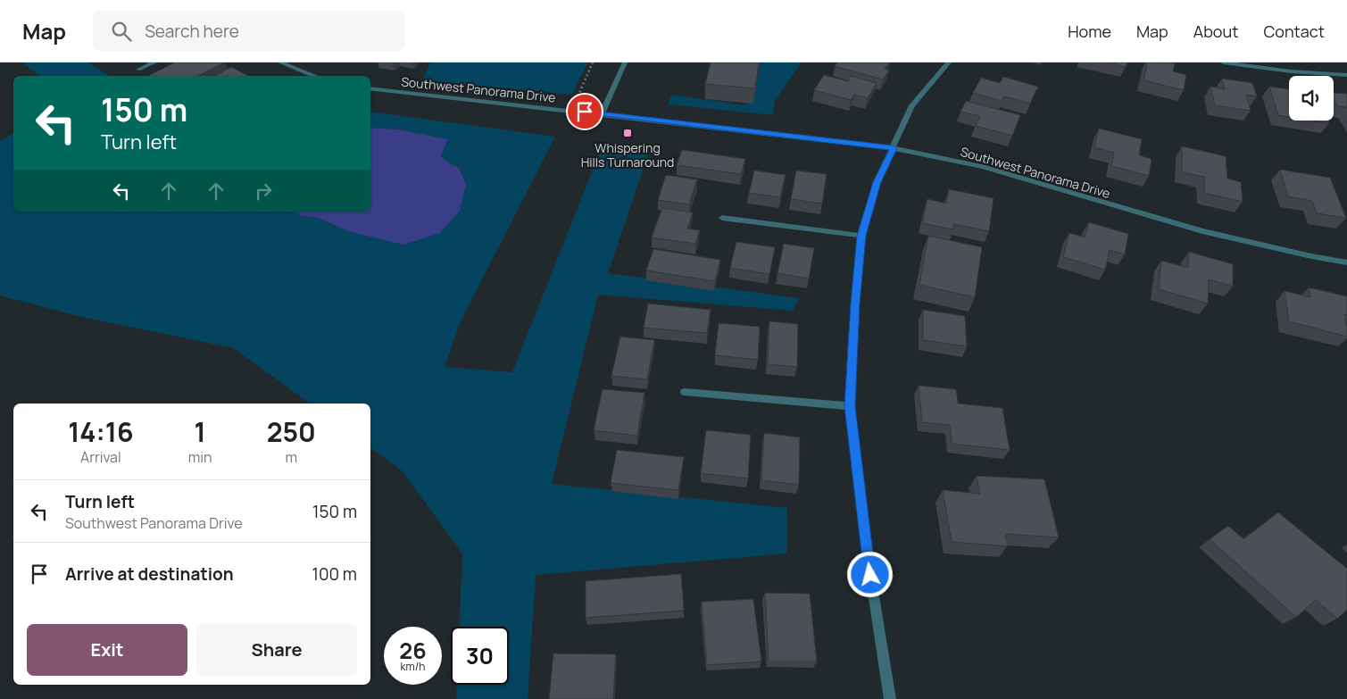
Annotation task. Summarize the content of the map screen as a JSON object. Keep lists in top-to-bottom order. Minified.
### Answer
{"streets":{"street":["Southwest Panorama Drive"]},"places":{"transit":["Whispering Hills Turnaround"]},"page":{"header":"Map","search":"Search here","nav":["Home","Map","About","Contact"],"turn":["150 m","Turn left"],"eta":["14:16","Arrival","1","min","250","m"],"list":[{"name":"Turn left","note":"Southwest Panorama Drive","value":"150 m"},{"name":"Arrive at destination","value":"100 m"}],"buttons":["Exit","Share"],"speed":"26 km/h","limit":"30"}}
